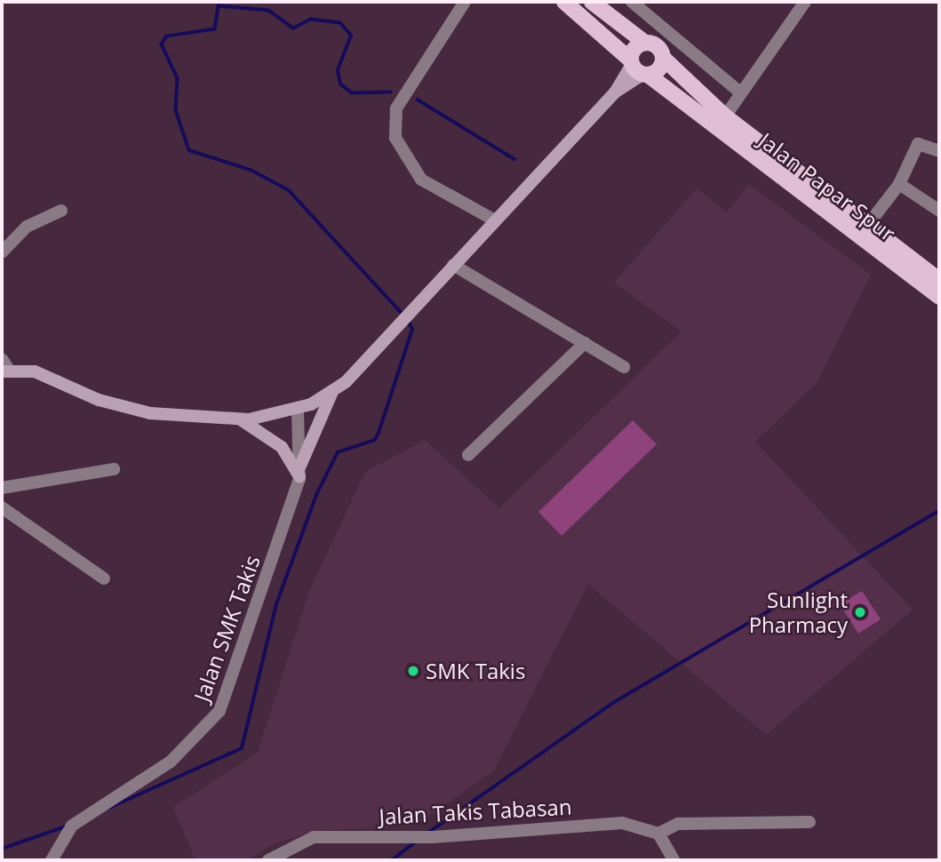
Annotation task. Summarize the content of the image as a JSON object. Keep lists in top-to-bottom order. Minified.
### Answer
{"streets":{"main road":["Jalan Papar Spur"],"street":["Jalan SMK Takis","Jalan Takis Tabasan"]},"places":["Sunlight Pharmacy","SMK Takis"]}
